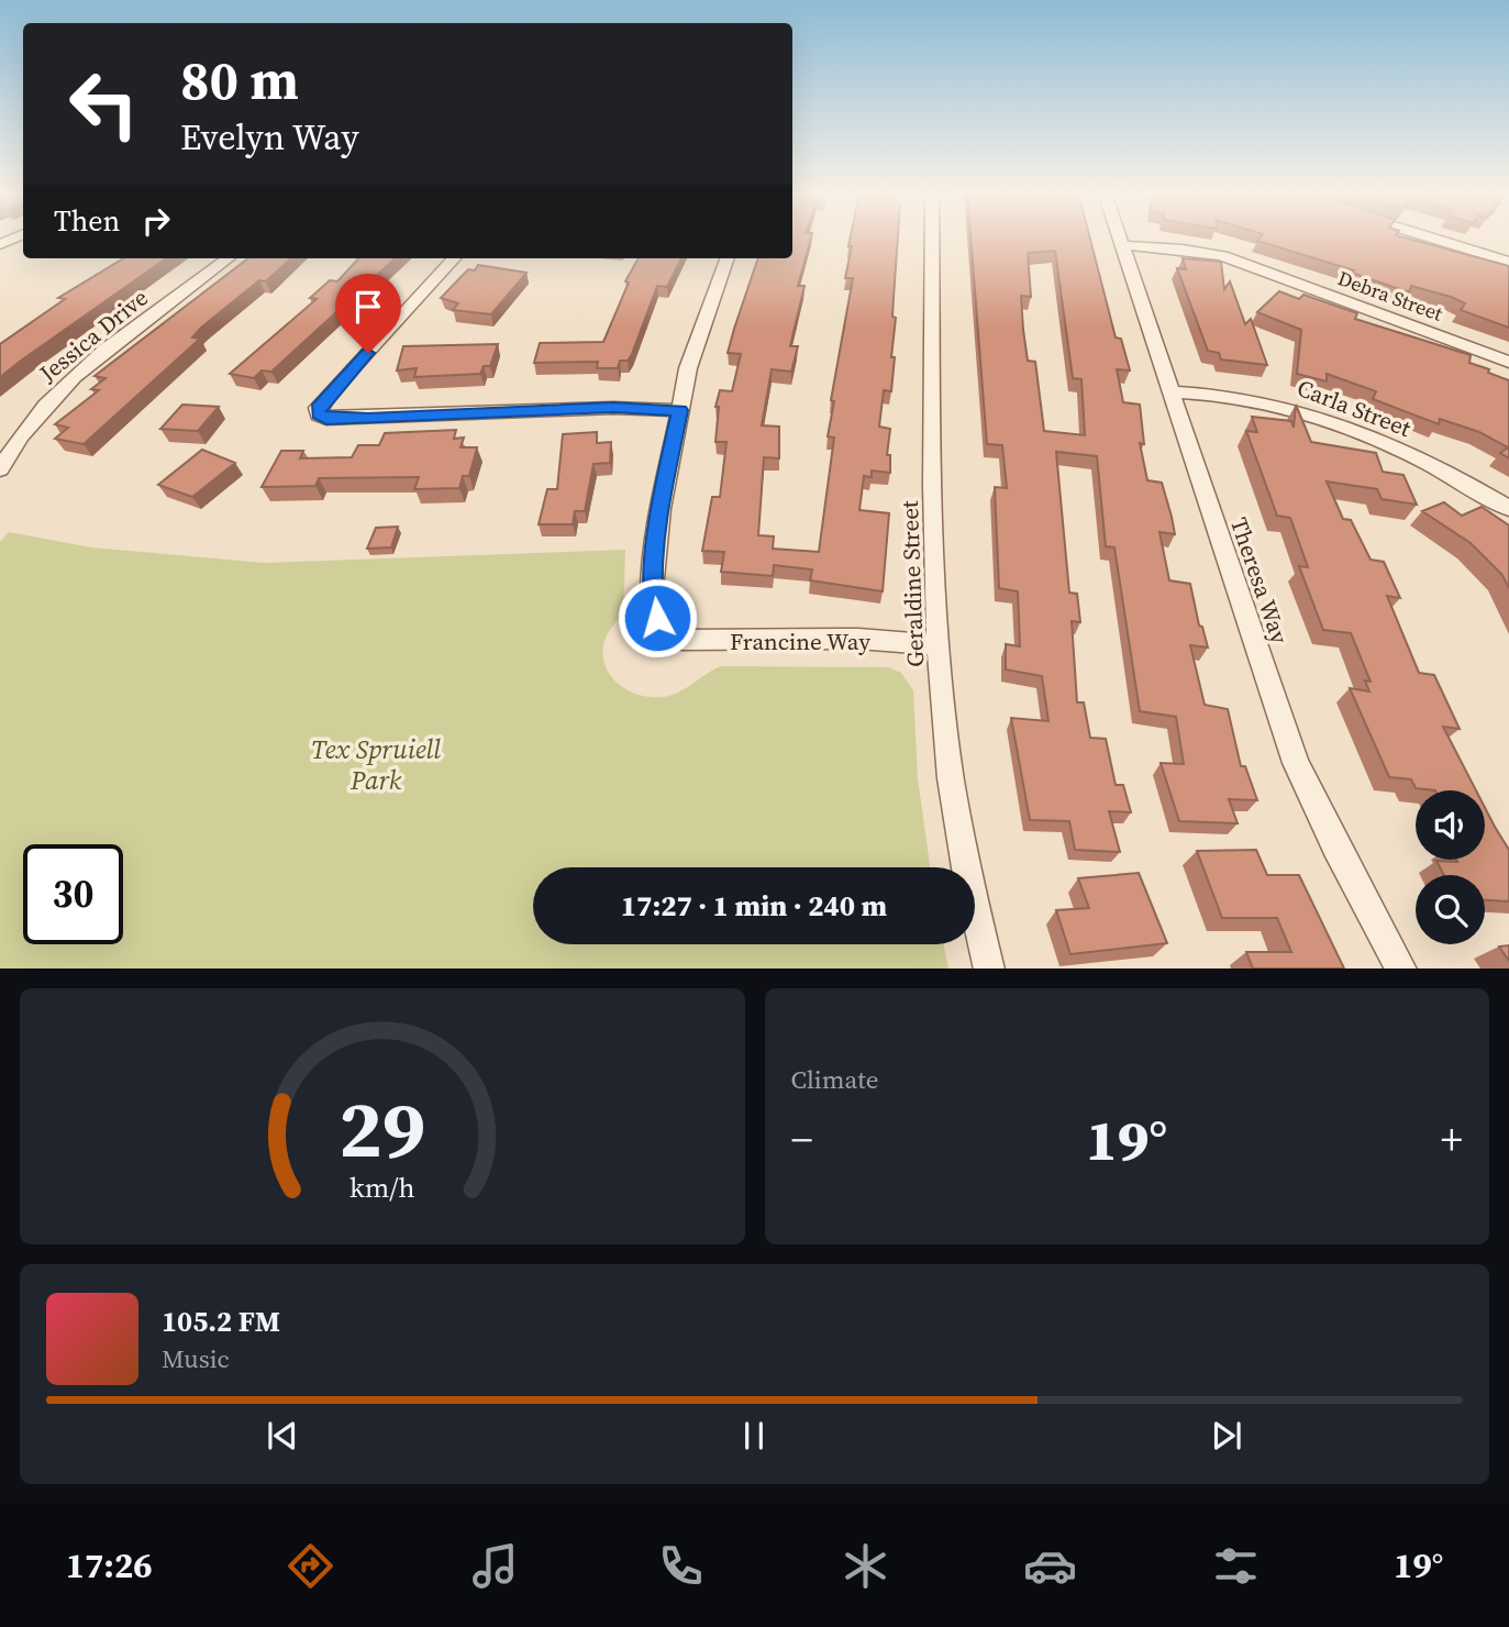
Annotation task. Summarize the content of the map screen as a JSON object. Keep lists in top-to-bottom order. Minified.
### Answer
{"streets":{"street":["Debra Street","Jessica Drive","Carla Street","Theresa Way","Geraldine Street","Francine Way"]},"crossings":[["Debra Street","Theresa Way"],["Carla Street","Theresa Way"],["Geraldine Street","Francine Way"]],"parks":["Tex Spruiell Park"],"page":{"turn":["80 m","Evelyn Way"],"then":"Then","limit":"30","trip":"17:27 · 1 min · 240 m","tile":"Climate","heat":["−","19°","+"],"song":["105.2 FM","Music"],"tabs":["17:26","19°"],"gauge":["29","km/h"]}}
